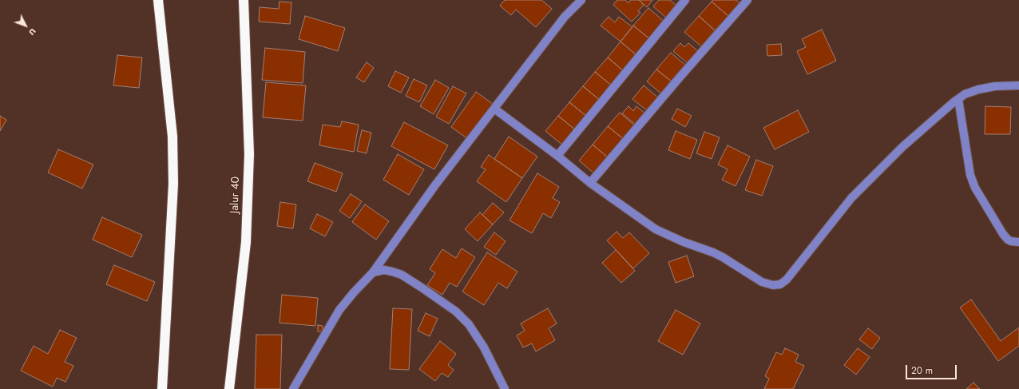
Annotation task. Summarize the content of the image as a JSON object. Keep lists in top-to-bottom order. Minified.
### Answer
{"streets":{"highway":["Jalur 40"]},"scale_bar":"20 m","north":"bottom right"}
